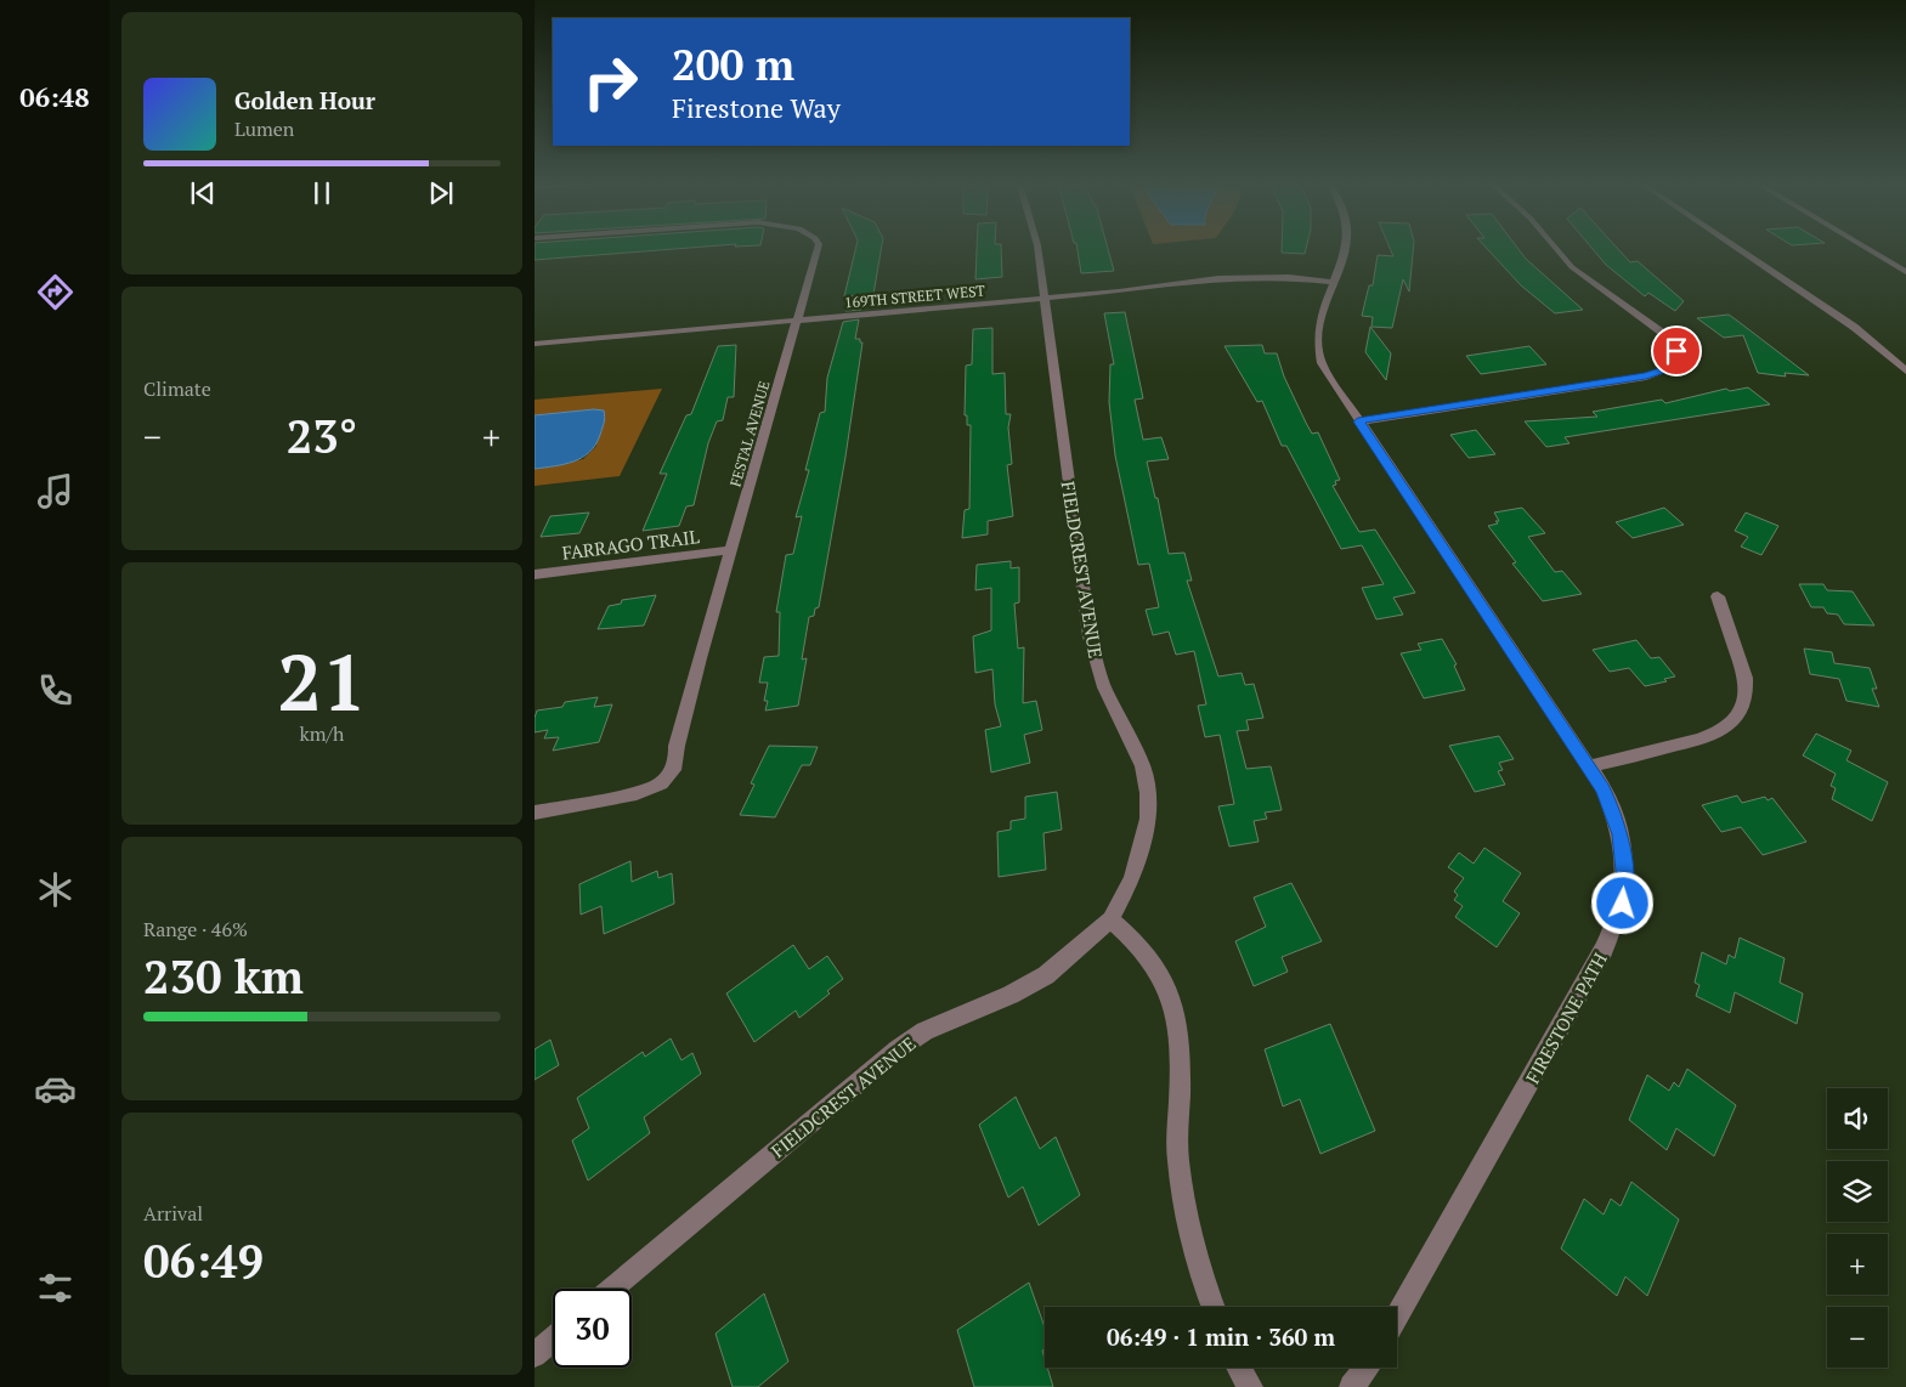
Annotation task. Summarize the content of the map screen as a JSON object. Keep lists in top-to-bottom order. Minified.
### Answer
{"streets":{"street":["169TH STREET WEST","FESTAL AVENUE","FARRAGO TRAIL","FIELDCREST AVENUE","FIRESTONE PATH"]},"crossings":[["169TH STREET WEST","FESTAL AVENUE"],["169TH STREET WEST","FIELDCREST AVENUE"],["169TH STREET WEST","FIRESTONE PATH"],["FESTAL AVENUE","FARRAGO TRAIL"]],"page":{"tabs":"06:48","turn":["200 m","Firestone Way"],"song":["Golden Hour","Lumen"],"tile":["Climate",["21","km/h"],["Range · 46%","230 km"],["Arrival","06:49"]],"heat":["−","23°","+"],"map_buttons":["+","−"],"limit":"30","trip":"06:49 · 1 min · 360 m"}}
